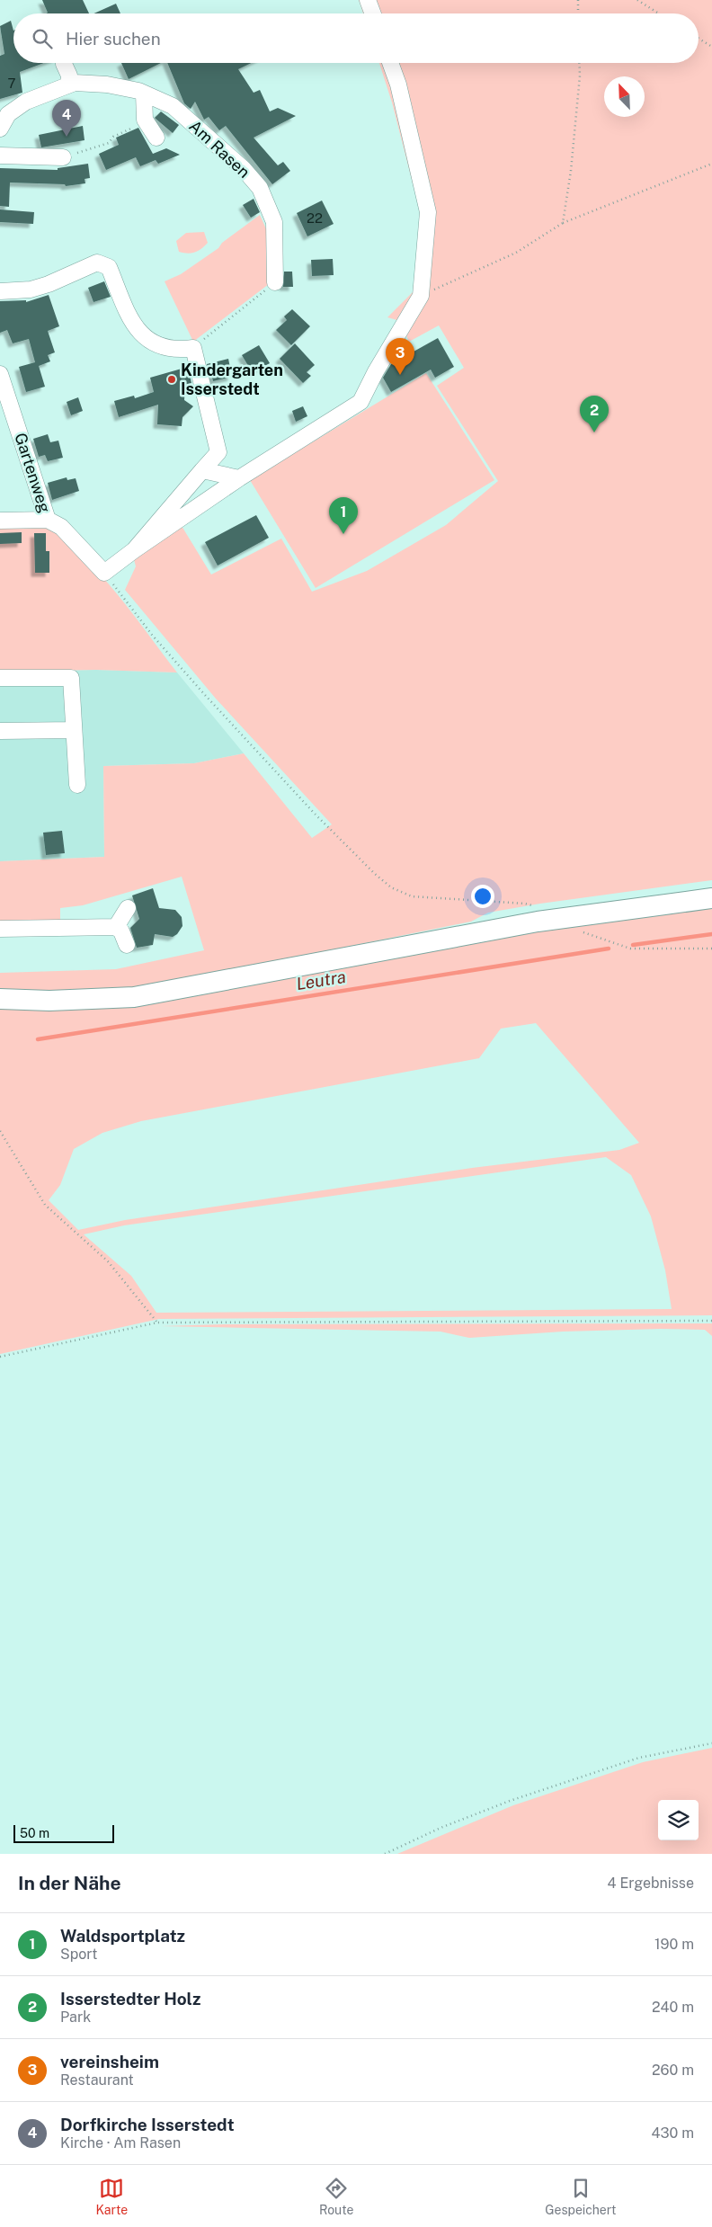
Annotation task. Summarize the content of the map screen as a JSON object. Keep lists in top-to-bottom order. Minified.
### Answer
{"streets":{"street":["Am Rasen","Gartenweg"]},"water":["Leutra"],"places":["Kindergarten Isserstedt"],"house_numbers":["7","22"],"scale_bar":"50 m","north":"top left","page":{"search":"Hier suchen","pins":["4","3","2","1"],"scale":"50 m","heading":["In der Nähe","4 Ergebnisse"],"list":[{"mark":"1","name":"Waldsportplatz","note":"Sport","value":"190 m"},{"mark":"2","name":"Isserstedter Holz","note":"Park","value":"240 m"},{"mark":"3","name":"vereinsheim","note":"Restaurant","value":"260 m"},{"mark":"4","name":"Dorfkirche Isserstedt","note":"Kirche · Am Rasen","value":"430 m"}],"nav":["Karte","Route","Gespeichert"]}}
